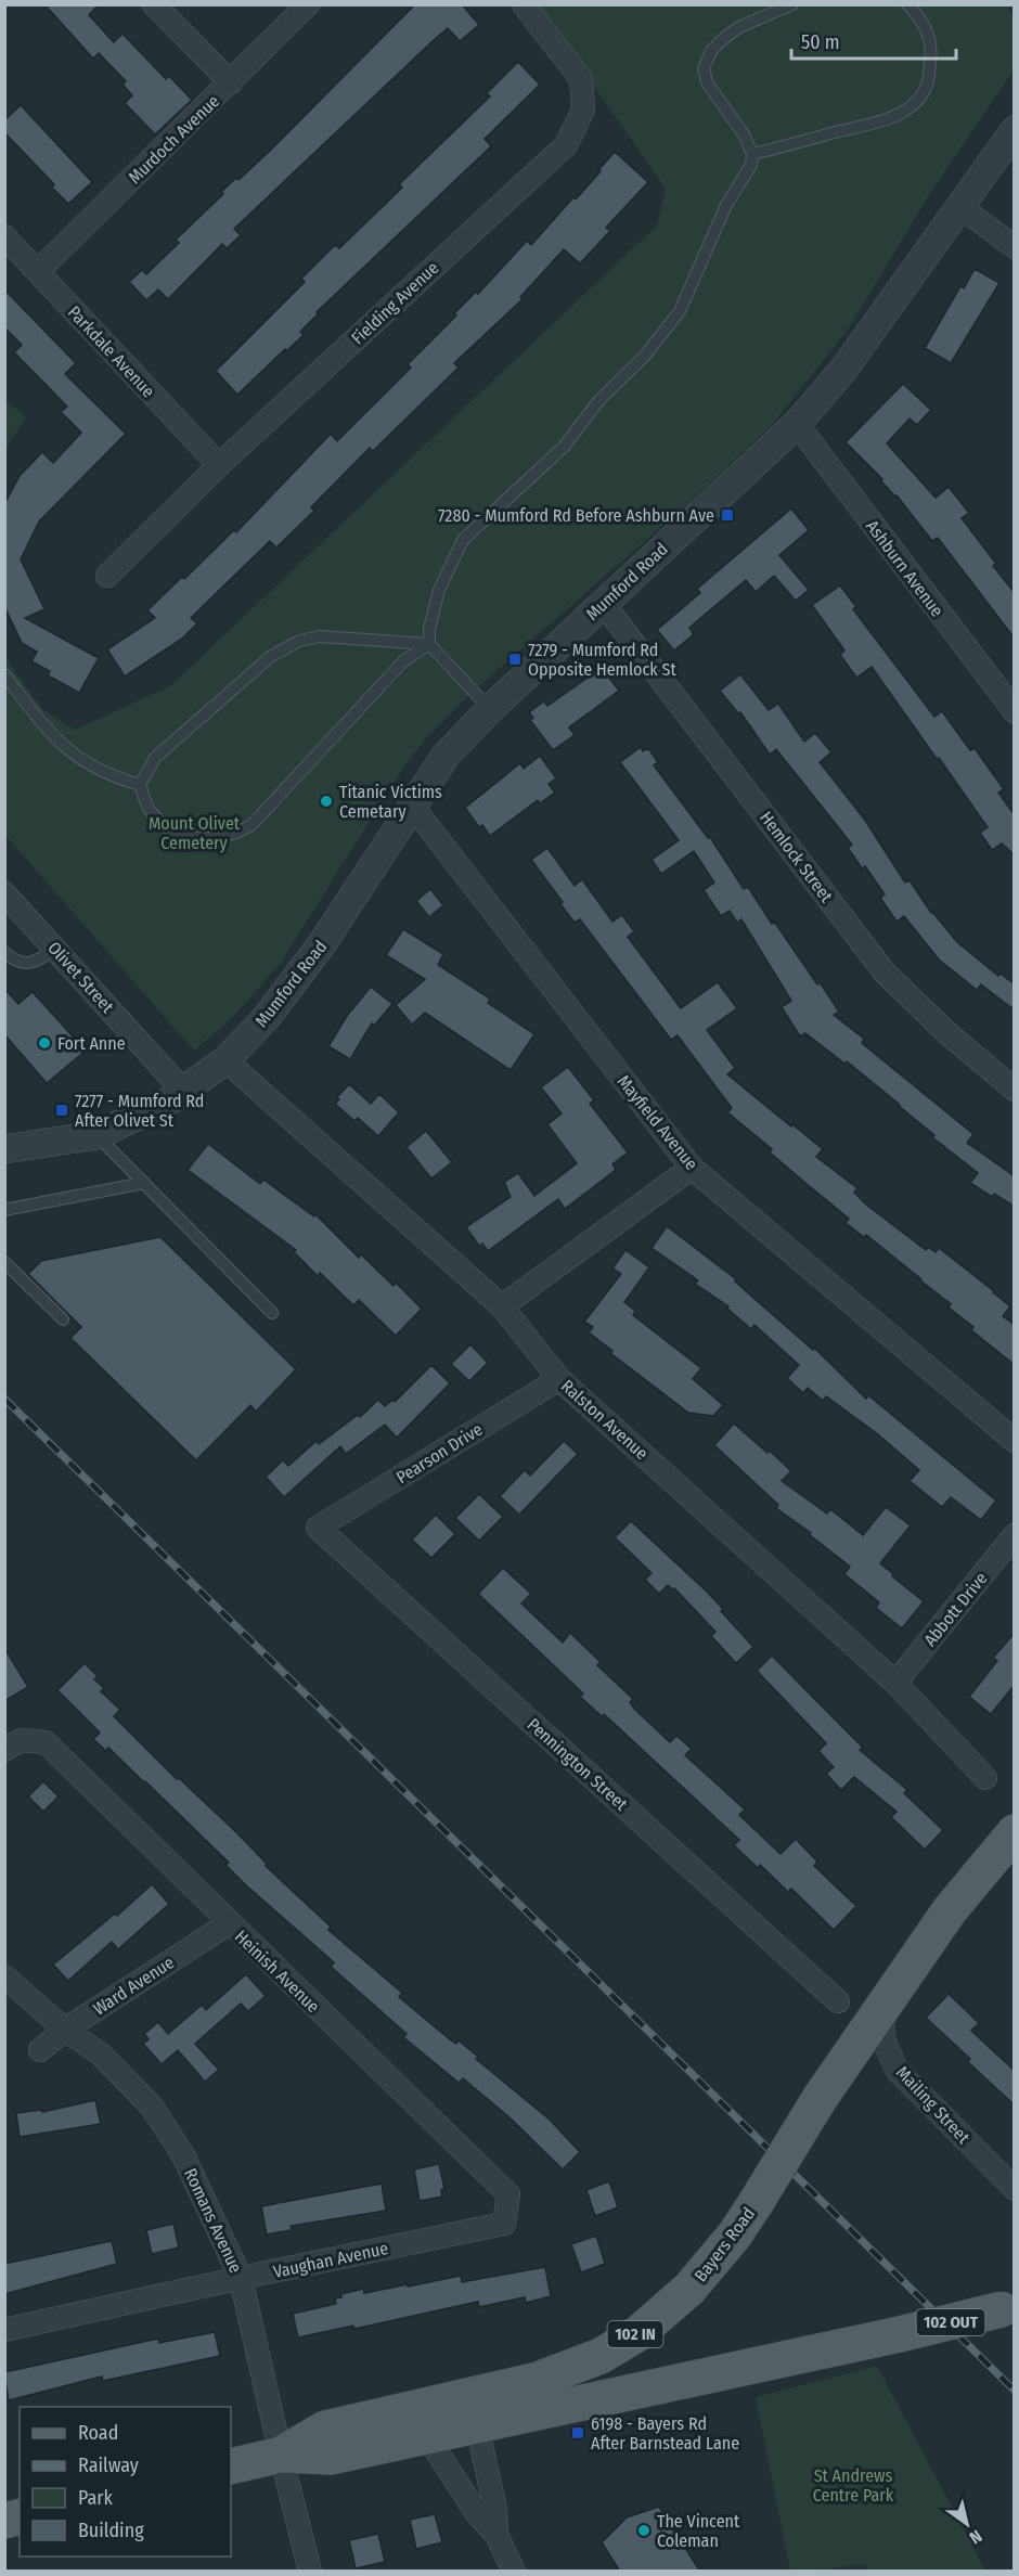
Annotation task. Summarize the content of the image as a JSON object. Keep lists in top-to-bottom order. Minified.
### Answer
{"streets":{"main road":["Bayers Road","102 OUT","102 IN"],"street":["Murdoch Avenue","Fielding Avenue","Parkdale Avenue","Ashburn Avenue","Mumford Road","Hemlock Street","Olivet Street","Mayfield Avenue","Ralston Avenue","Pearson Drive","Abbott Drive","Pennington Street","Heinish Avenue","Ward Avenue","Mailing Street","Romans Avenue","Vaughan Avenue"]},"crossings":[["Murdoch Avenue","Parkdale Avenue"],["Fielding Avenue","Parkdale Avenue"],["Ashburn Avenue","Mumford Road"],["Mumford Road","Hemlock Street"],["Mumford Road","Olivet Street"],["Mumford Road","Mayfield Avenue"],["Mumford Road","Ralston Avenue"],["Ralston Avenue","Pearson Drive"],["Ralston Avenue","Abbott Drive"],["Pearson Drive","Pennington Street"],["Heinish Avenue","Ward Avenue"],["Heinish Avenue","Vaughan Avenue"],["Ward Avenue","Romans Avenue"],["Mailing Street","Bayers Road"],["Romans Avenue","Bayers Road"],["Romans Avenue","Vaughan Avenue"]],"parks":["Mount Olivet Cemetery","St Andrews Centre Park"],"places":{"transit":["7280 - Mumford Rd Before Ashburn Ave","7279 - Mumford Rd Opposite Hemlock St","7277 - Mumford Rd After Olivet St","6198 - Bayers Rd After Barnstead Lane"],"other":["Titanic Victims Cemetary","Fort Anne","The Vincent Coleman"]},"legend":["Road","Railway","Park","Building"],"scale_bar":"50 m","north":"bottom right"}
